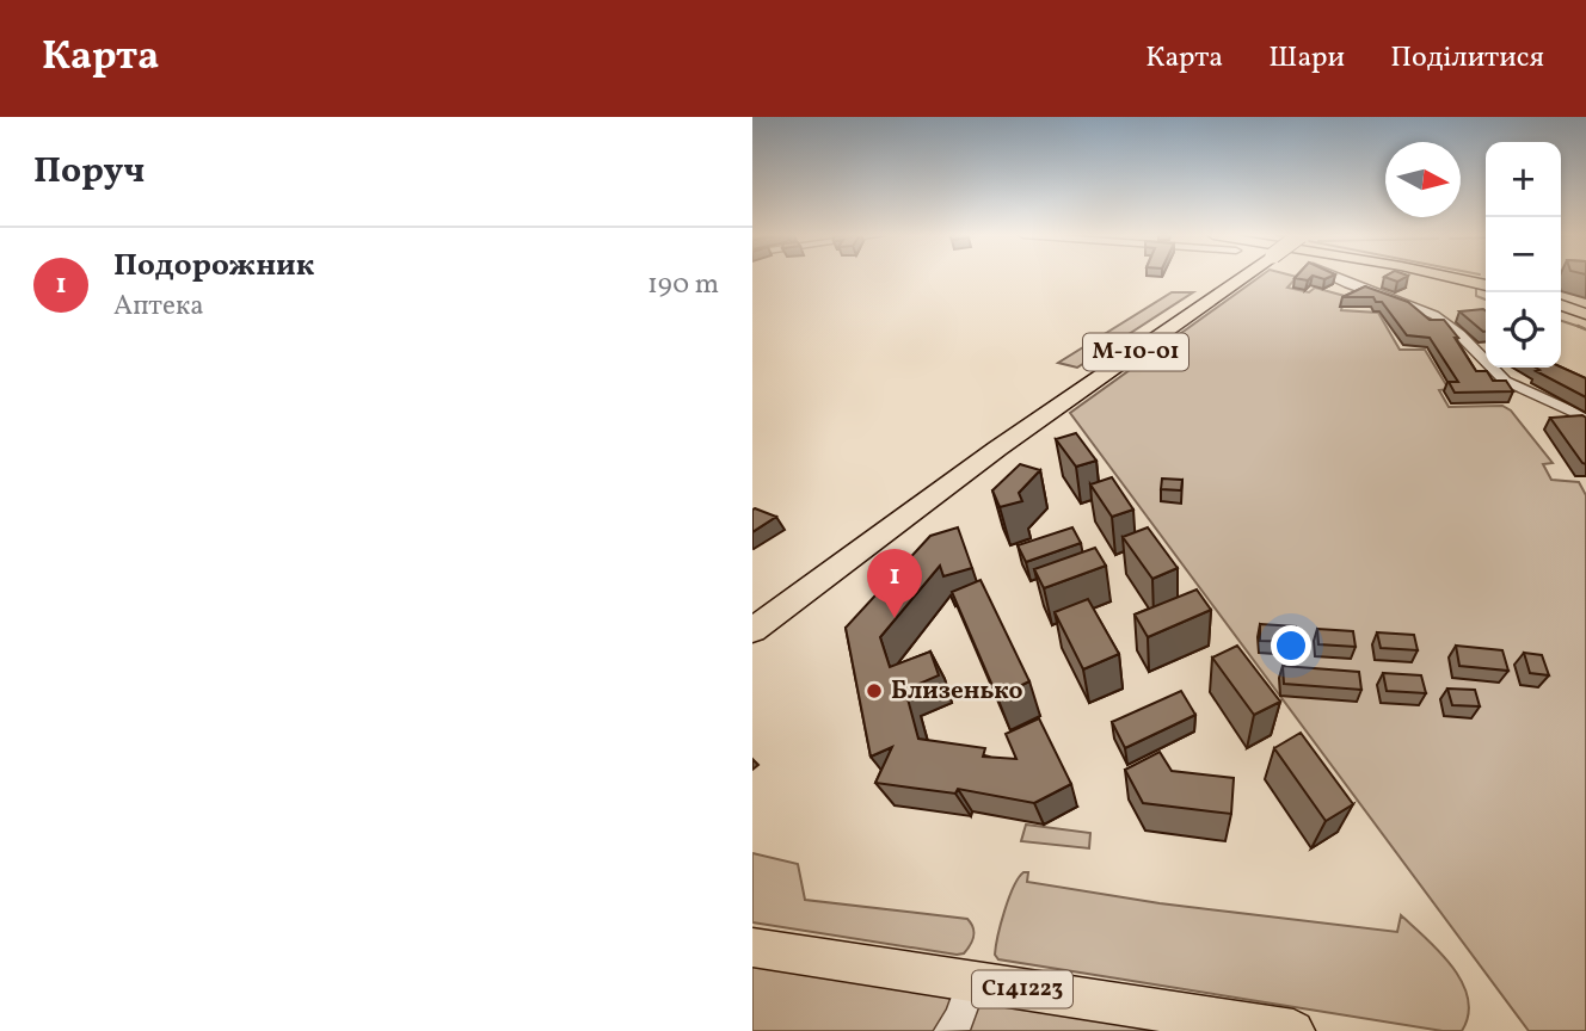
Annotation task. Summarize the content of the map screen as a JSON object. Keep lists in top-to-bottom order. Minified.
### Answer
{"streets":{"highway":["М-10-01"],"main road":["С141223"]},"places":["Близенько"],"north":"right","page":{"header":"Карта","nav":["Карта","Шари","Поділитися"],"heading":"Поруч","map_buttons":["+","−"],"list":[{"mark":"1","name":"Подорожник","note":"Аптека","value":"190 m"}],"pins":"1"}}
